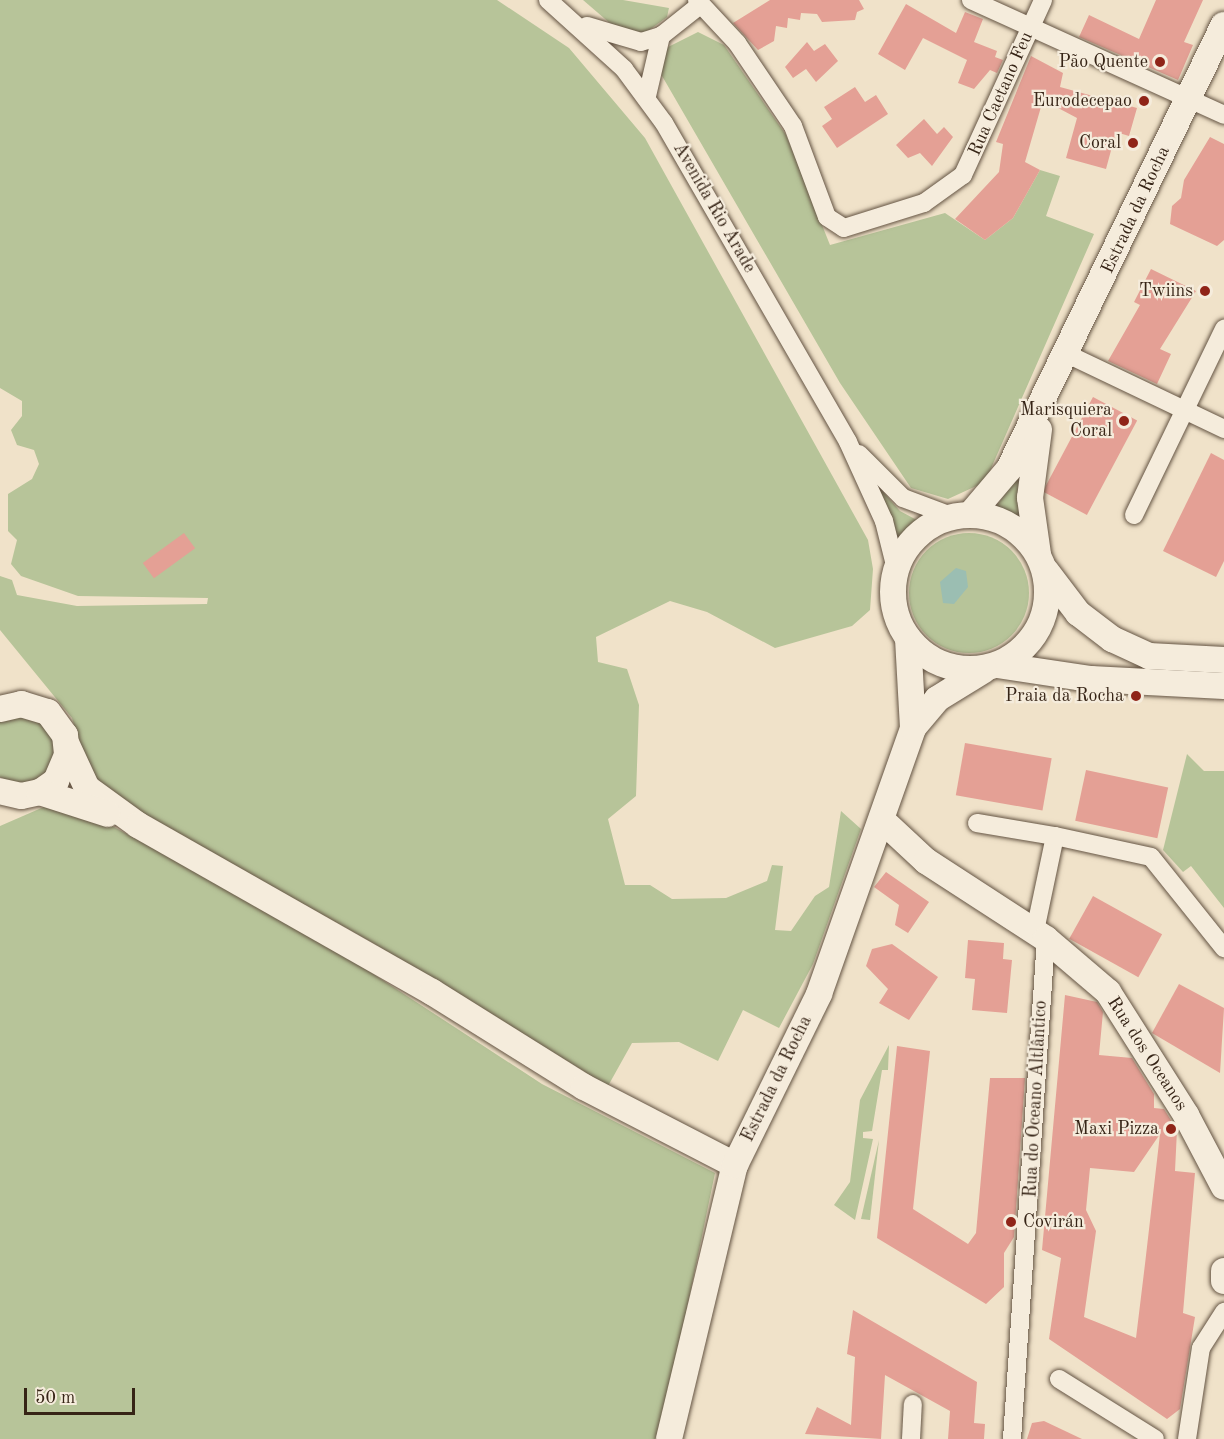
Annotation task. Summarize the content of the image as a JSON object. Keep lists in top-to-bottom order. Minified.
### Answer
{"streets":{"street":["Rua Caetano Feu","Avenida Rio Arade","Estrada da Rocha","Rua dos Oceanos","Rua do Oceano Altlântico"]},"crossings":[["Rua dos Oceanos","Rua do Oceano Altlântico"]],"places":["Pão Quente","Eurodecepao","Coral","Twiins","Marisquiera Coral","Praia da Rocha","Maxi Pizza","Covirán"],"scale_bar":"50 m"}
